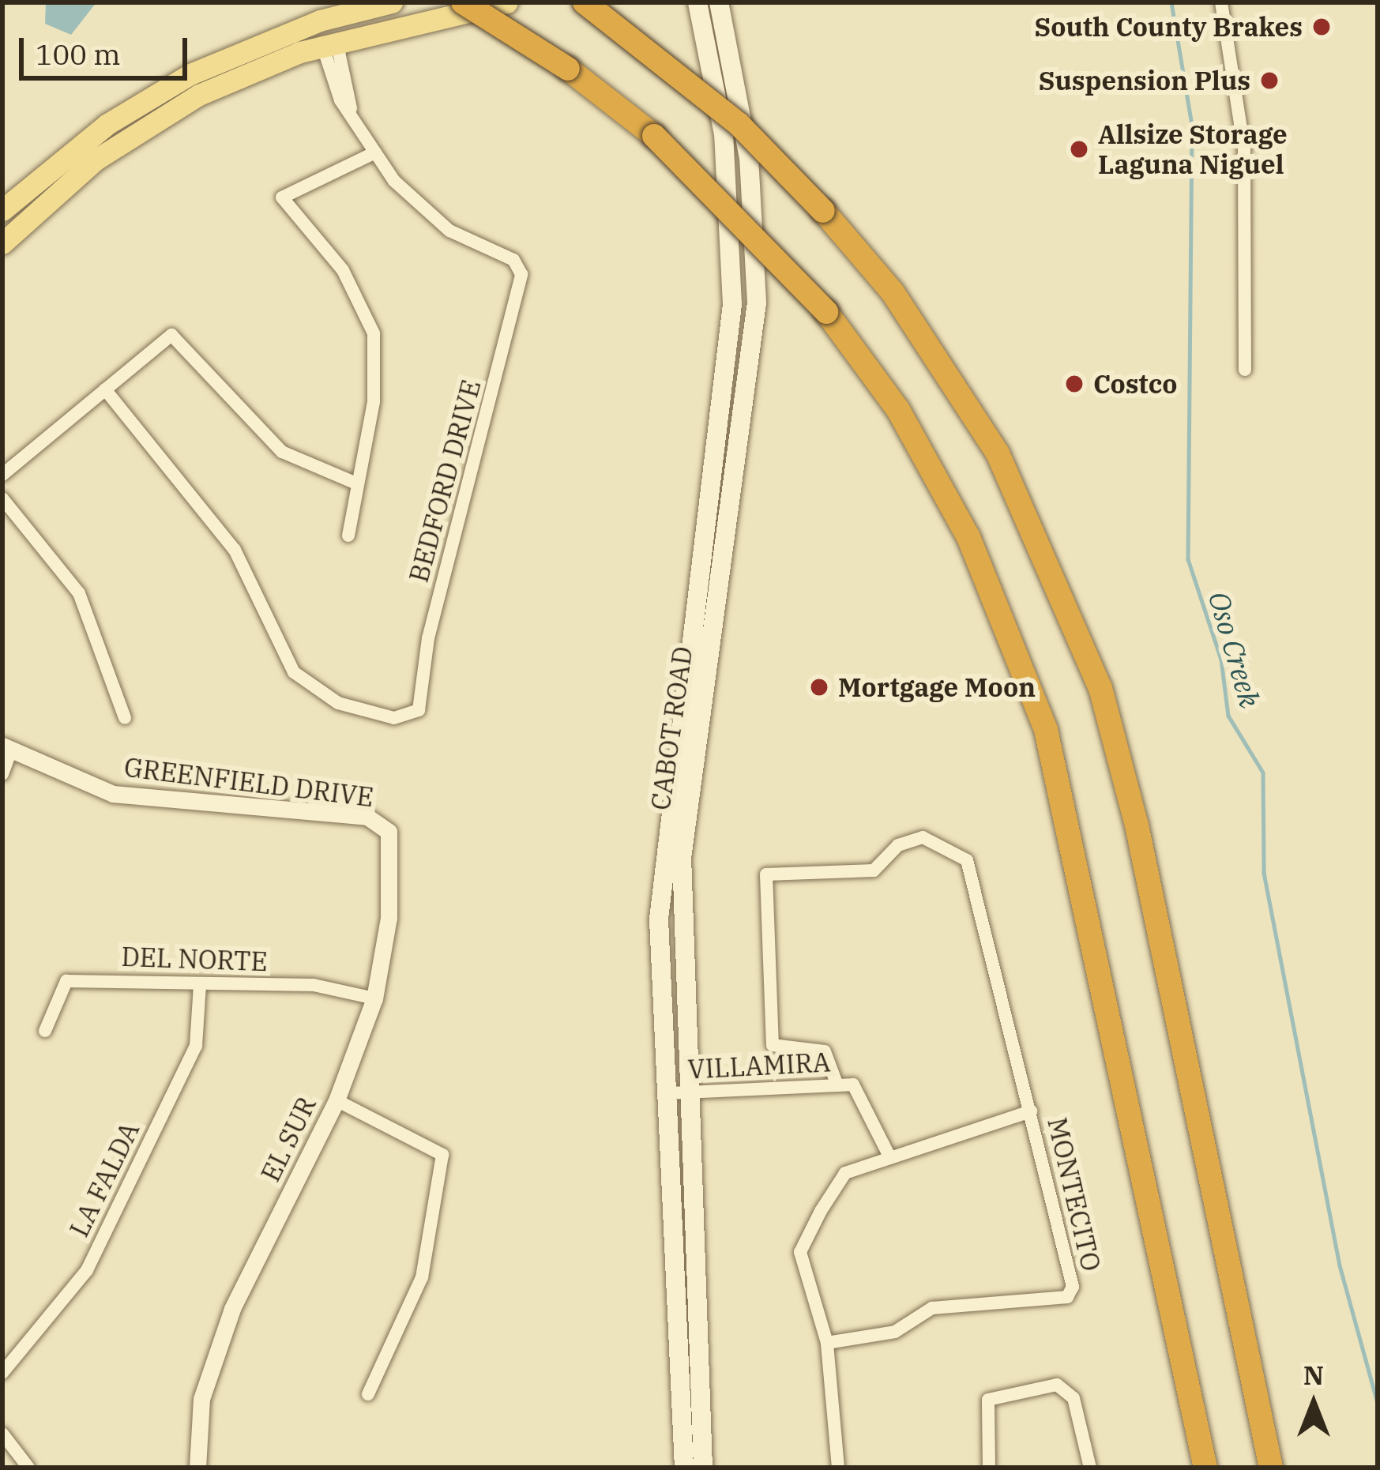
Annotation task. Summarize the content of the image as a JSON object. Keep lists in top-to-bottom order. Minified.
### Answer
{"streets":{"main road":["CABOT ROAD"],"street":["BEDFORD DRIVE","GREENFIELD DRIVE","DEL NORTE","VILLAMIRA","EL SUR","LA FALDA","MONTECITO"]},"crossings":[["CABOT ROAD","VILLAMIRA"],["GREENFIELD DRIVE","EL SUR"],["DEL NORTE","EL SUR"],["DEL NORTE","LA FALDA"],["VILLAMIRA","MONTECITO"]],"water":["Oso Creek"],"places":["South County Brakes","Suspension Plus","Allsize Storage Laguna Niguel","Costco","Mortgage Moon"],"scale_bar":"100 m","north":"top"}
